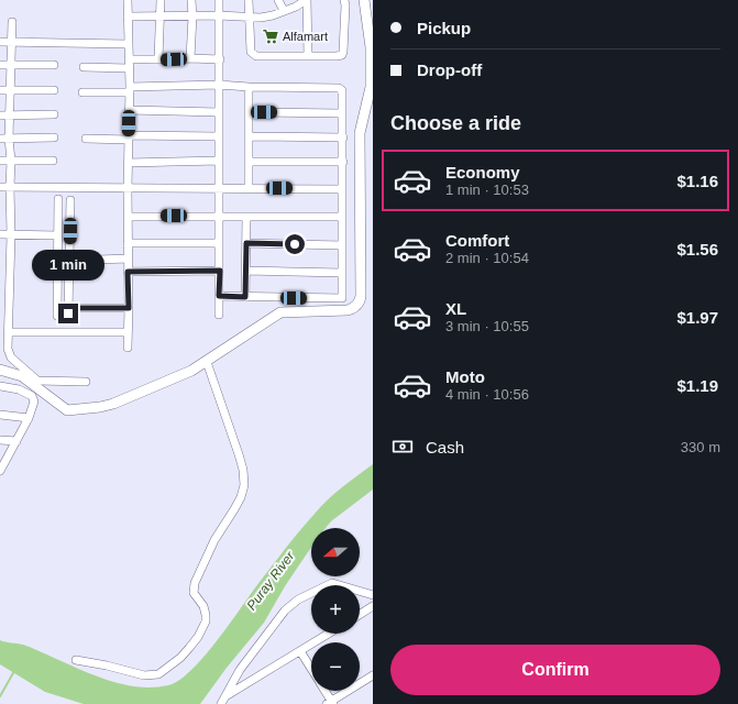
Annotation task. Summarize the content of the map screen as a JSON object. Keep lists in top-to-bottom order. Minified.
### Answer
{"water":["Puray River"],"places":{"supermarket":["Alfamart"]},"north":"left","page":{"banner":["Pickup","Drop-off"],"heading":"Choose a ride","list":[{"name":"Economy","note":"1 min · 10:53","value":"$1.16"},{"name":"Comfort","note":"2 min · 10:54","value":"$1.56"},{"name":"XL","note":"3 min · 10:55","value":"$1.97"},{"name":"Moto","note":"4 min · 10:56","value":"$1.19"}],"bubble":"1 min","pay":["Cash","330 m"],"map_buttons":["+","−"],"buttons":"Confirm"}}
